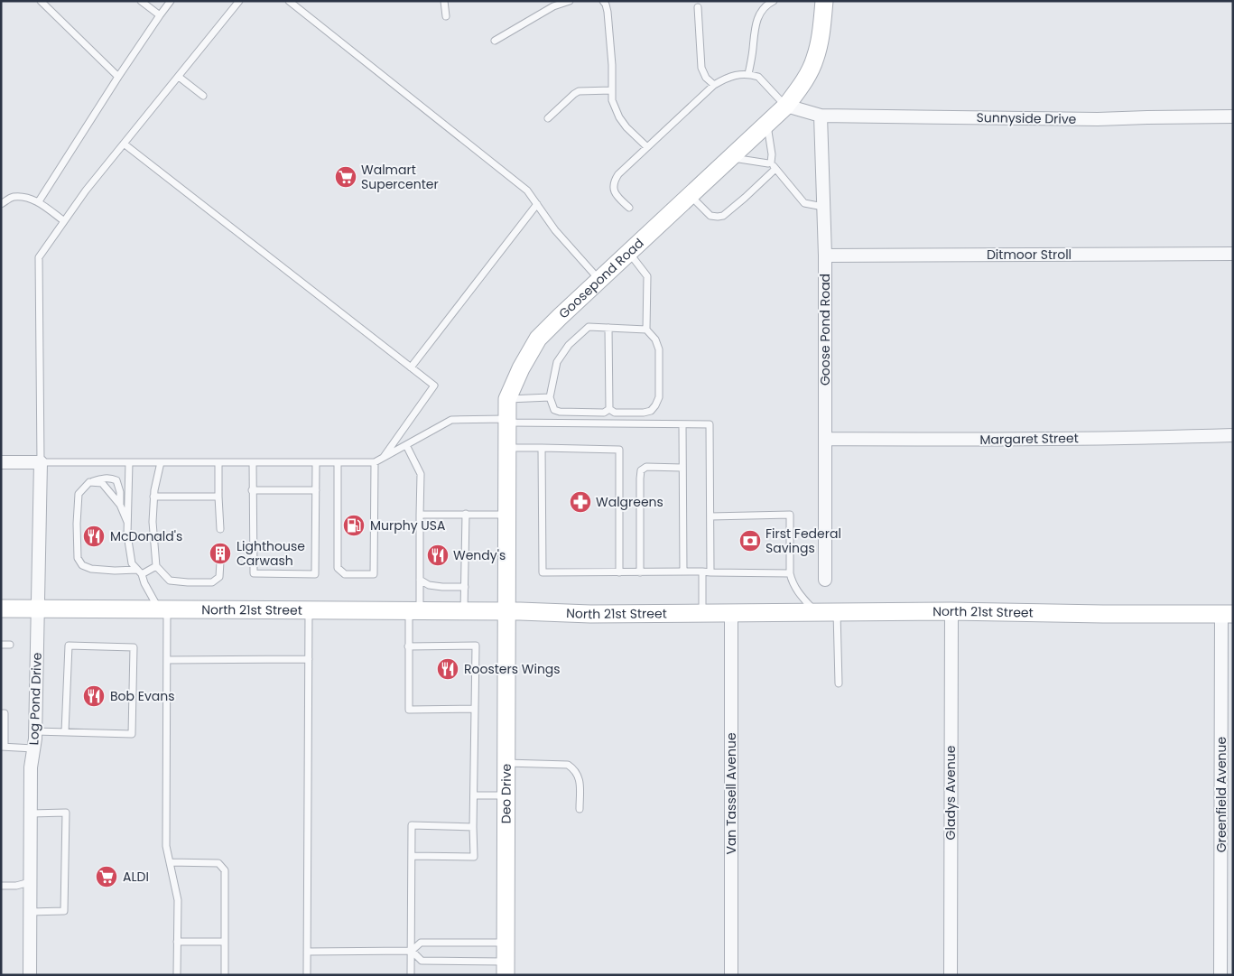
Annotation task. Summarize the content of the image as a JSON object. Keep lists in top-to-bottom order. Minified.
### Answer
{"streets":{"main road":["Goosepond Road","North 21st Street","Deo Drive"],"street":["Sunnyside Drive","Ditmoor Stroll","Goose Pond Road","Margaret Street","Log Pond Drive","Gladys Avenue","Van Tassell Avenue","Greenfield Avenue"]},"crossings":[["Sunnyside Drive","Goose Pond Road"],["Ditmoor Stroll","Goose Pond Road"],["Goosepond Road","North 21st Street"],["Goosepond Road","Deo Drive"],["Goose Pond Road","Margaret Street"],["North 21st Street","Log Pond Drive"],["North 21st Street","Deo Drive"],["North 21st Street","Gladys Avenue"],["North 21st Street","Van Tassell Avenue"],["North 21st Street","Greenfield Avenue"]],"places":{"supermarket":["Walmart Supercenter","ALDI"],"pharmacy":["Walgreens"],"fuel station":["Murphy USA"],"restaurant":["McDonald's","Wendy's","Roosters Wings","Bob Evans"],"bank":["First Federal Savings"],"building":["Lighthouse Carwash"]}}
